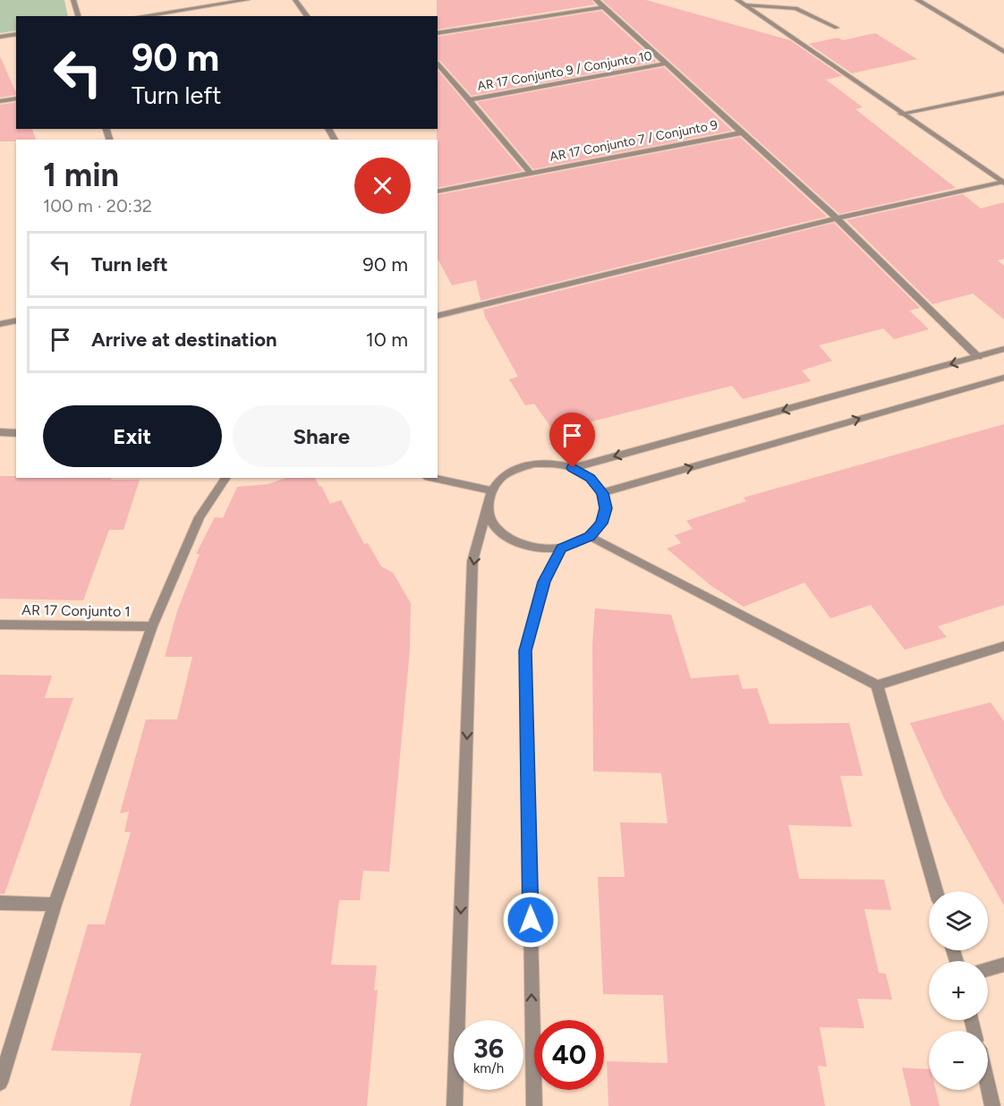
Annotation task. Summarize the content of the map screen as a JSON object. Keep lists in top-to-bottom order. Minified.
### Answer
{"streets":{"street":["AR 17 Conjunto 9 / Conjunto 10","AR 17 Conjunto 7 / Conjunto 9","AR 17 Conjunto 1"]},"page":{"turn":["90 m","Turn left"],"heading":["1 min","100 m · 20:32"],"list":[{"name":"Turn left","value":"90 m"},{"name":"Arrive at destination","value":"10 m"}],"buttons":["Exit","Share"],"map_buttons":["+","−"],"speed":"36 km/h","limit":"40"}}
